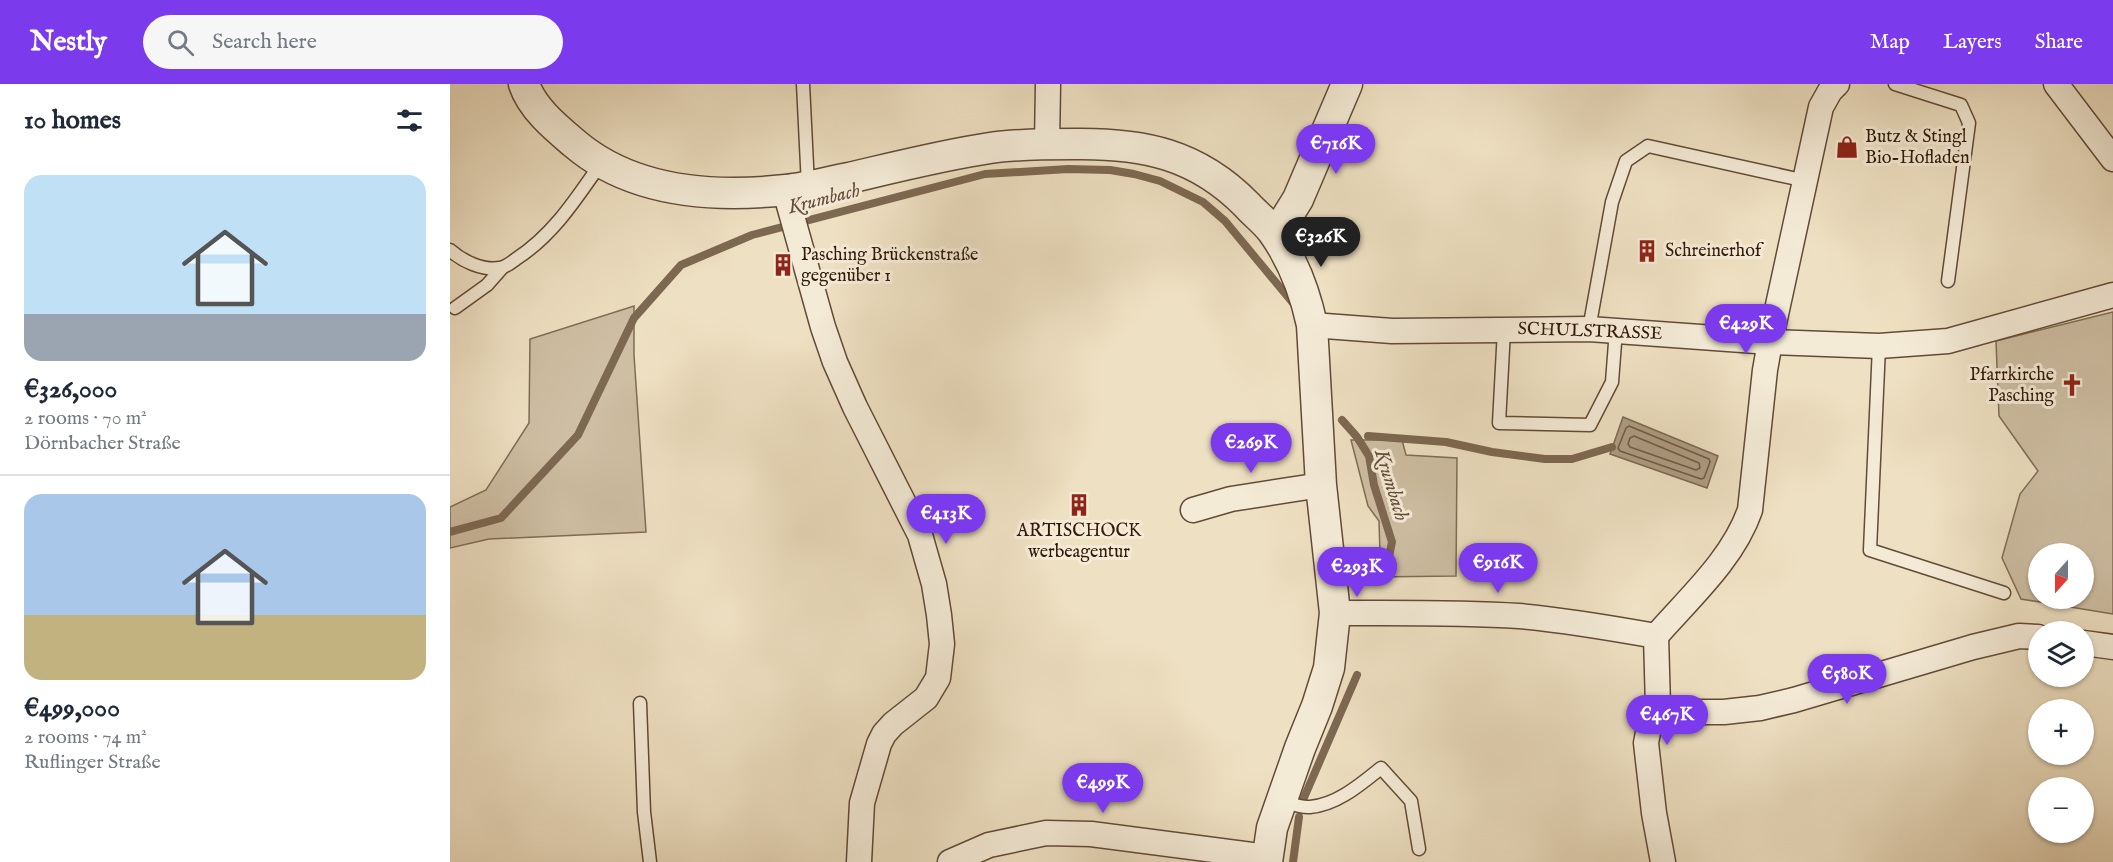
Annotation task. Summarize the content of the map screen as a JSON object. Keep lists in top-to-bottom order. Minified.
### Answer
{"streets":{"street":["SCHULSTRASSE"]},"water":["Krumbach"],"places":{"shop":["Butz & Stingl Bio-Hofladen"],"building":["Schreinerhof","Pasching Brückenstraße gegenüber 1","ARTISCHOCK werbeagentur"],"church":["Pfarrkirche Pasching"]},"north":"bottom","page":{"header":"Nestly","search":"Search here","nav":["Map","Layers","Share"],"heading":"10 homes","price":["€716K","€326K","€429K","€269K","€413K","€916K","€293K","€580K","€467K","€499K"],"list":[{"name":"€326,000","note":"2 rooms · 70 m² · Dörnbacher Straße"},{"name":"€499,000","note":"2 rooms · 74 m² · Ruflinger Straße"}],"map_buttons":["+","−"]}}
